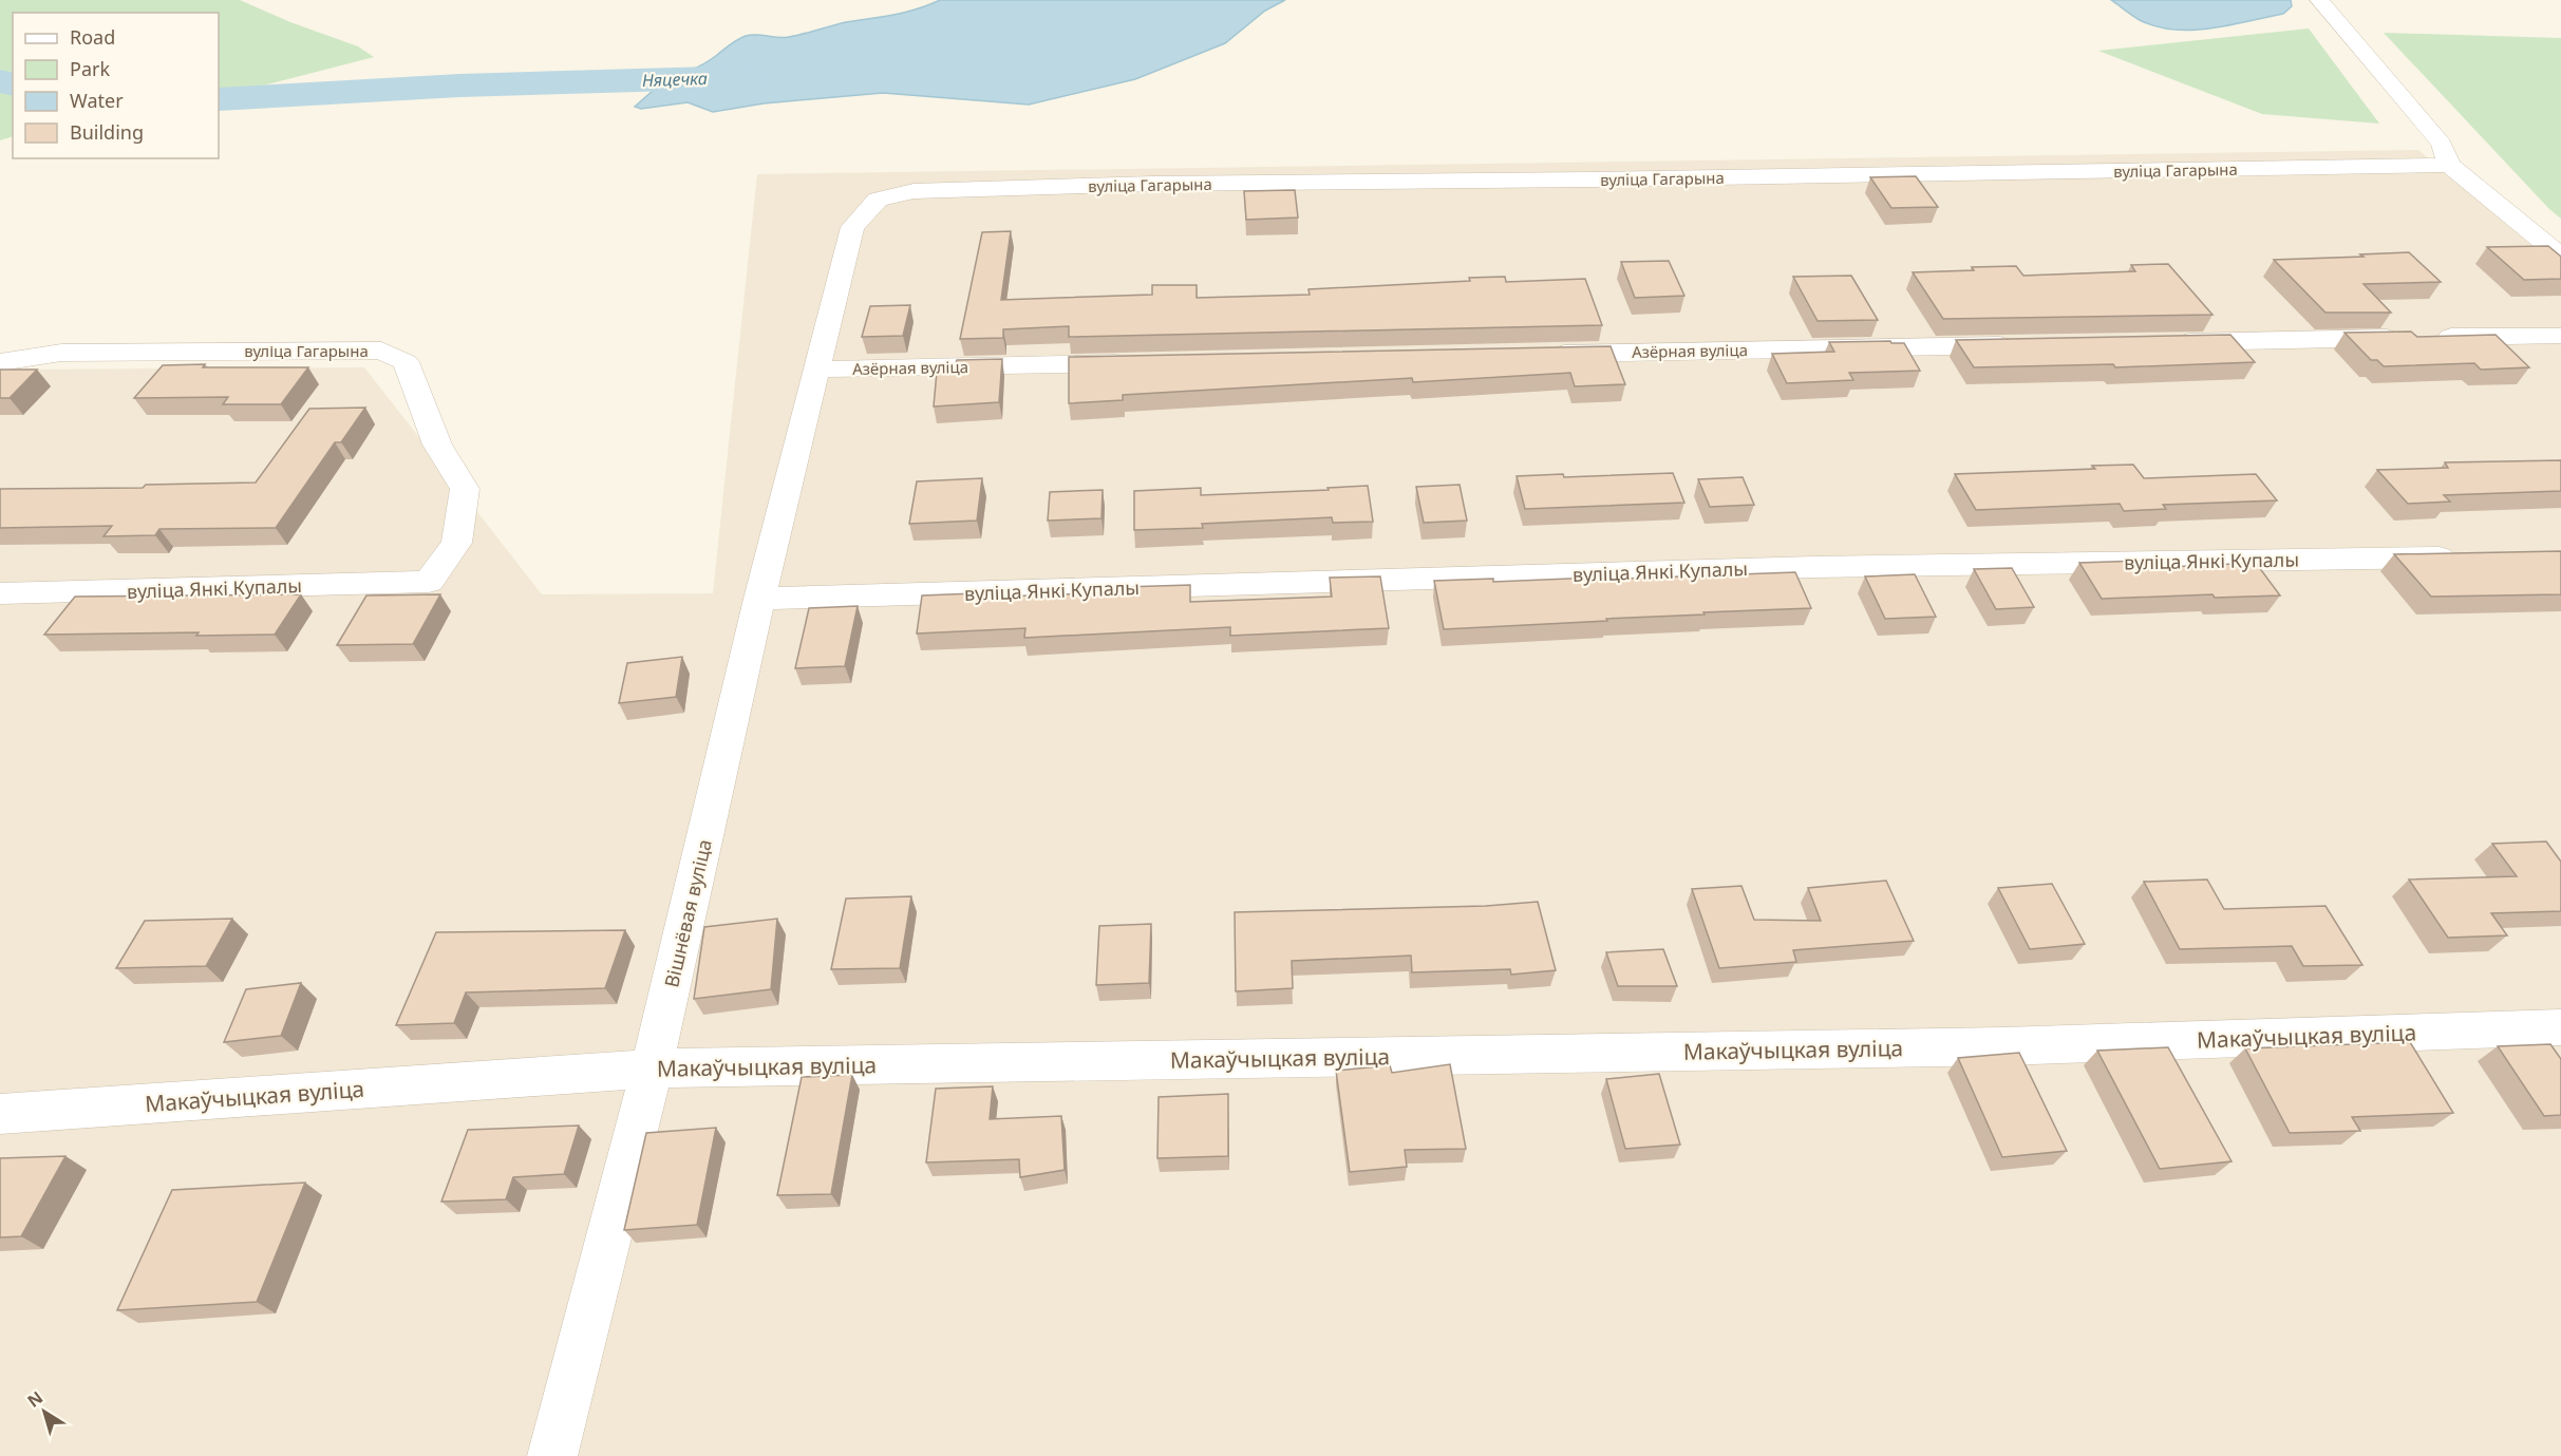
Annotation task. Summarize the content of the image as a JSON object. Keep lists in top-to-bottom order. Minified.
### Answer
{"streets":{"street":["вуліца Гагарына","Азёрная вуліца","вуліца Янкі Купалы","Вішнёвая вуліца","Макаўчыцкая вуліца"]},"crossings":[["вуліца Гагарына","вуліца Янкі Купалы"],["вуліца Гагарына","Вішнёвая вуліца"],["Азёрная вуліца","Вішнёвая вуліца"],["вуліца Янкі Купалы","Вішнёвая вуліца"],["Вішнёвая вуліца","Макаўчыцкая вуліца"]],"water":["Няцечка"],"legend":["Road","Park","Water","Building"],"north":"top left"}
